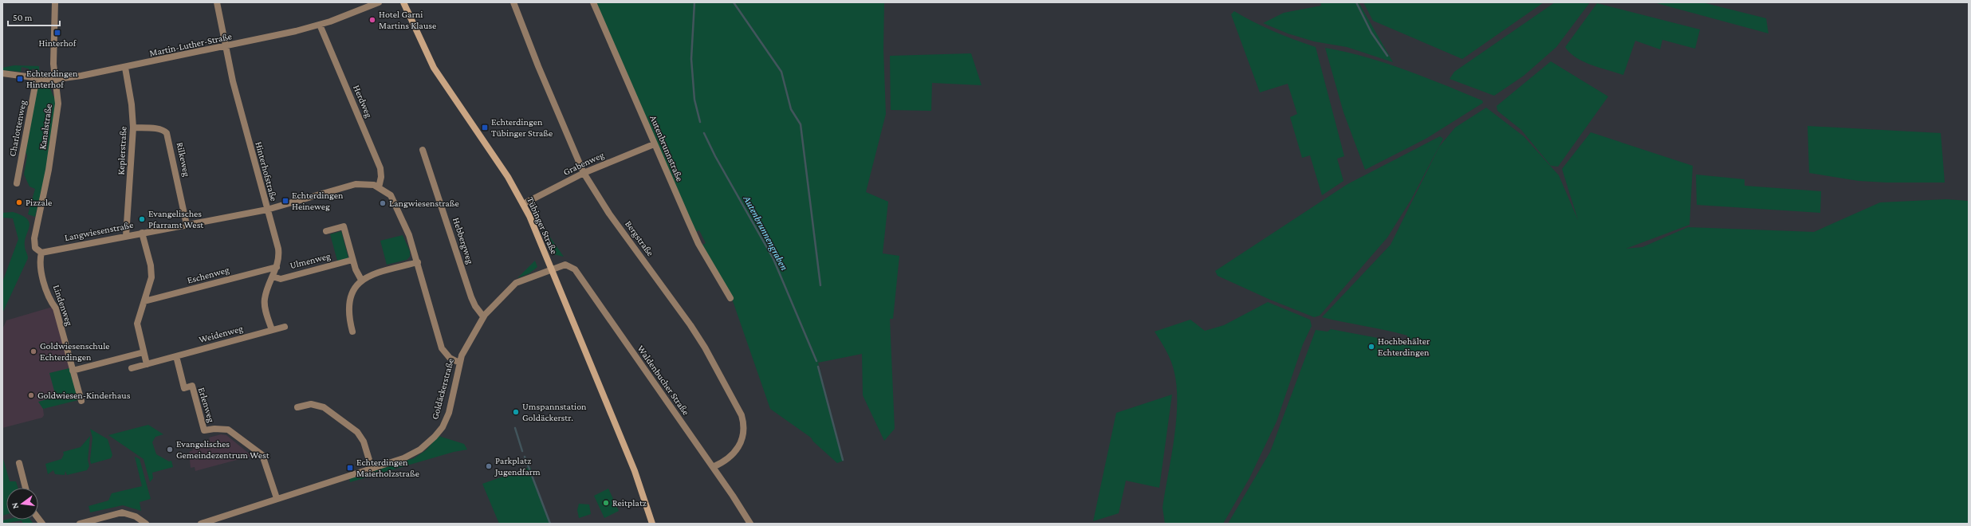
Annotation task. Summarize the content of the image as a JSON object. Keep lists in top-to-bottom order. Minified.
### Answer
{"streets":{"main road":["Tübinger Straße"],"street":["Martin-Luther-Straße","Herdweg","Kanalstraße","Charlottenweg","Autenbrunnstraße","Keplerstraße","Rilkeweg","Grabenweg","Hinterhofstraße","Langwiesenstraße","Bergstraße","Hebbergweg","Ulmenweg","Eschenweg","Lindenweg","Weidenweg","Waldenbucher Straße","Goldäckerstraße","Erlenweg"]},"crossings":[["Martin-Luther-Straße","Herdweg"],["Martin-Luther-Straße","Kanalstraße"],["Martin-Luther-Straße","Charlottenweg"],["Martin-Luther-Straße","Keplerstraße"],["Martin-Luther-Straße","Hinterhofstraße"],["Herdweg","Langwiesenstraße"],["Kanalstraße","Langwiesenstraße"],["Kanalstraße","Lindenweg"],["Autenbrunnstraße","Grabenweg"],["Keplerstraße","Rilkeweg"],["Keplerstraße","Langwiesenstraße"],["Rilkeweg","Langwiesenstraße"],["Grabenweg","Tübinger Straße"],["Grabenweg","Bergstraße"],["Hinterhofstraße","Langwiesenstraße"],["Hinterhofstraße","Ulmenweg"],["Hinterhofstraße","Eschenweg"],["Hinterhofstraße","Weidenweg"],["Tübinger Straße","Waldenbucher Straße"],["Tübinger Straße","Goldäckerstraße"],["Langwiesenstraße","Lindenweg"],["Bergstraße","Waldenbucher Straße"],["Hebbergweg","Goldäckerstraße"],["Weidenweg","Erlenweg"],["Waldenbucher Straße","Goldäckerstraße"],["Goldäckerstraße","Erlenweg"]],"water":["Autenbrunnengraben"],"places":{"other":["Hotel Garni Martins Klause","Pizzale","Langwiesenstraße","Evangelisches Pfarramt West","Hochbehälter Echterdingen","Goldwiesenschule Echterdingen","Goldwiesen-Kinderhaus","Umspannstation Goldäckerstr.","Evangelisches Gemeindezentrum West","Parkplatz Jugendfarm","Reitplatz"],"transit":["Hinterhof","Echterdingen Hinterhof","Echterdingen Tübinger Straße","Echterdingen Heineweg","Echterdingen Maierholzstraße"]},"scale_bar":"50 m","north":"left"}
